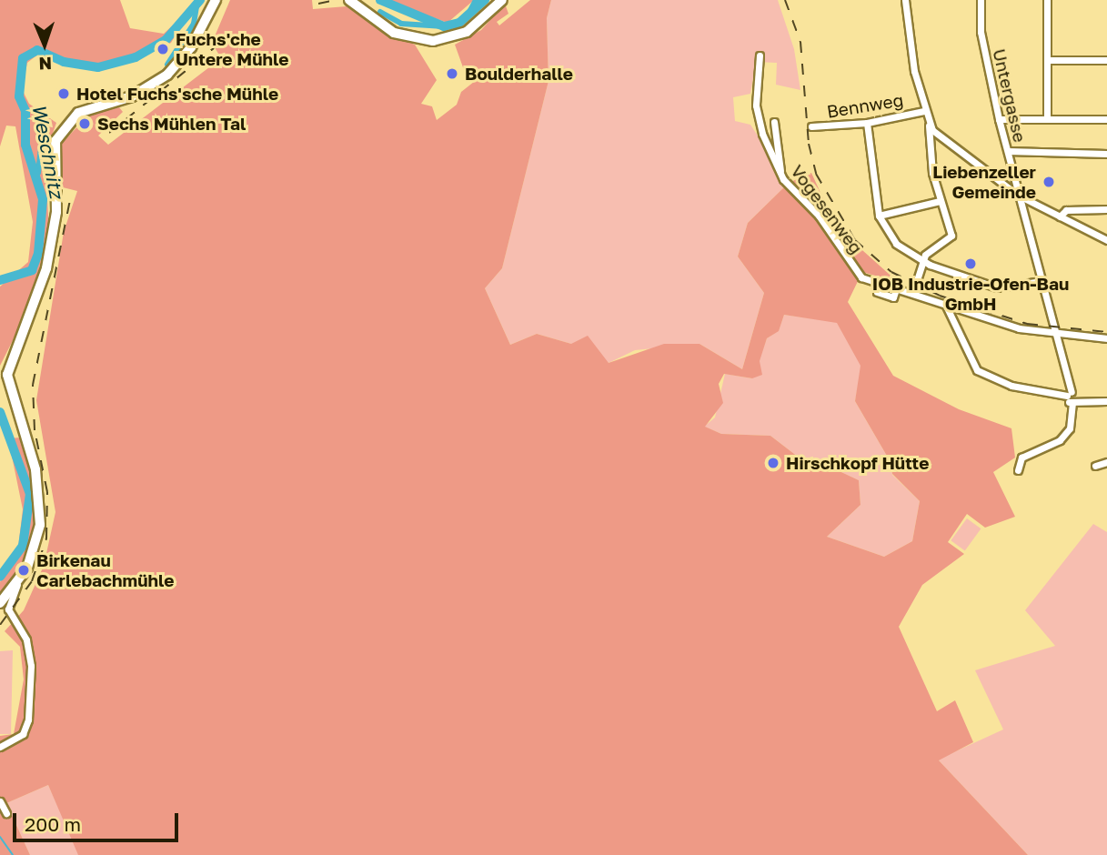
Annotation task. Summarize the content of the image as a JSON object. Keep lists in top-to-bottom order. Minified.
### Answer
{"streets":{"street":["Untergasse","Bennweg","Vogesenweg"]},"water":["Weschnitz"],"places":["Fuchs'che Untere Mühle","Boulderhalle","Hotel Fuchs'sche Mühle","Sechs Mühlen Tal","Liebenzeller Gemeinde","IOB Industrie-Ofen-Bau GmbH","Hirschkopf Hütte","Birkenau Carlebachmühle"],"scale_bar":"200 m","north":"bottom"}
